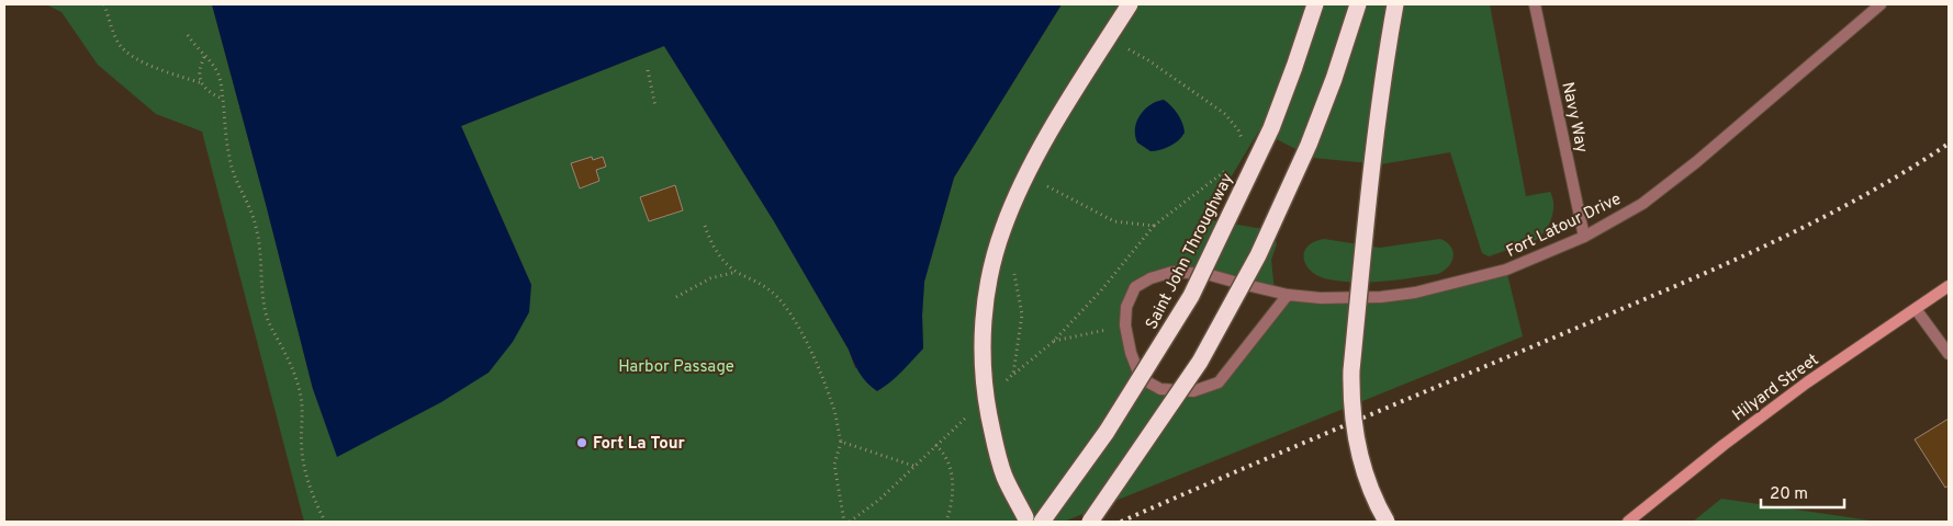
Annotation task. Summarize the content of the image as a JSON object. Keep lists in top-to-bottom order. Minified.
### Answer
{"streets":{"highway":["Saint John Throughway"],"main road":["Hilyard Street"],"street":["Navy Way","Fort Latour Drive"]},"crossings":[["Navy Way","Fort Latour Drive"]],"parks":["Harbor Passage"],"places":["Fort La Tour"],"scale_bar":"20 m"}
